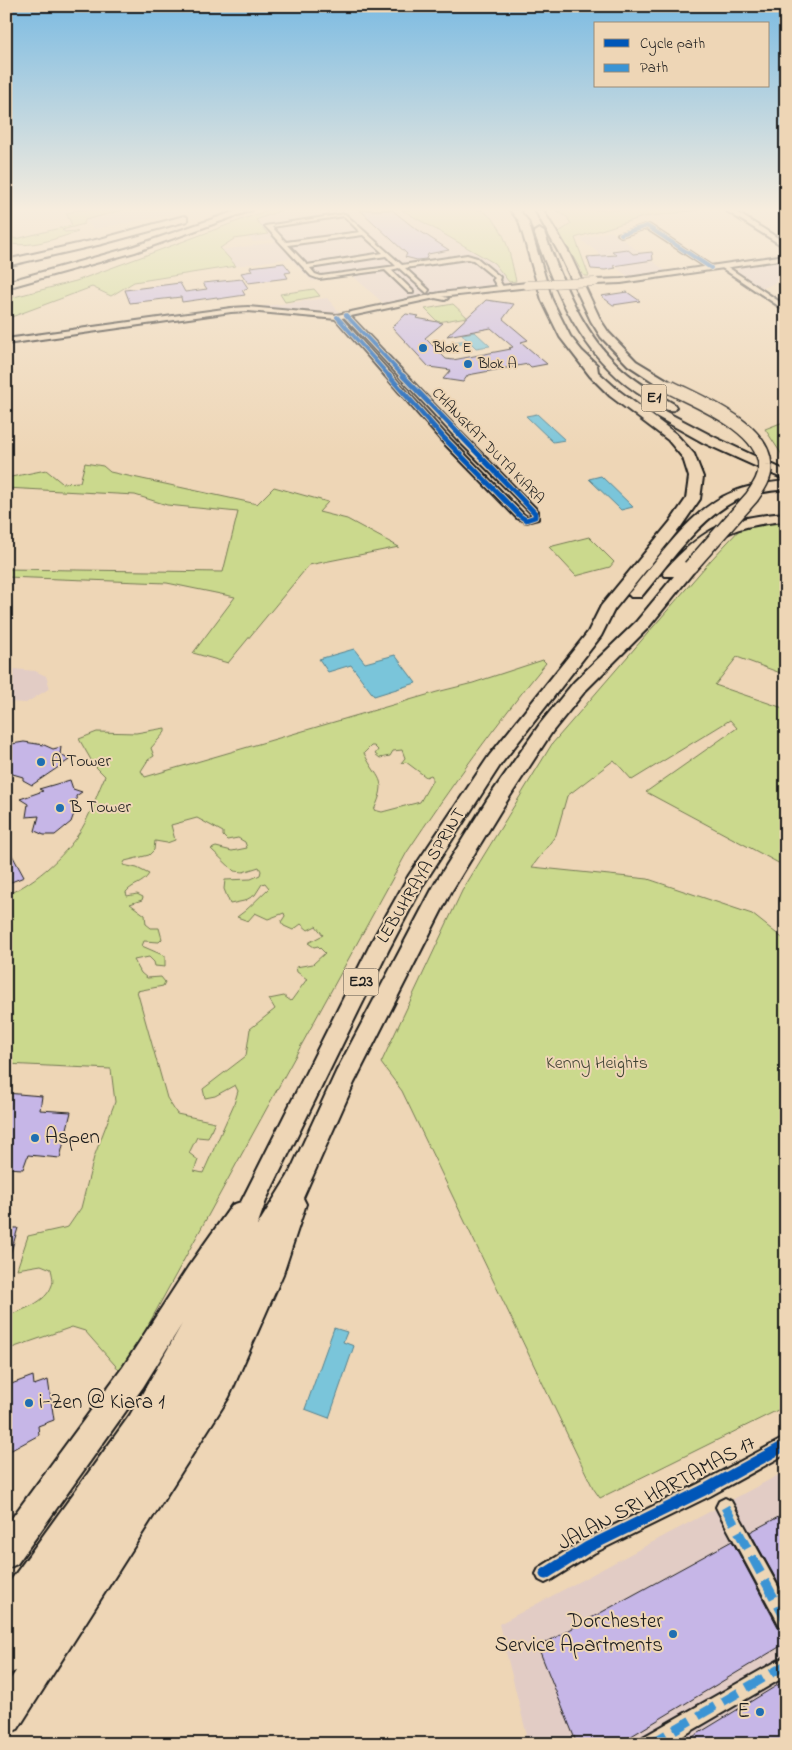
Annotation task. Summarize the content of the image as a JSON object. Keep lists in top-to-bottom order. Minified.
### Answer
{"streets":{"highway":["E1","LEBUHRAYA SPRINT","E23"],"street":["CHANGKAT DUTA KIARA","JALAN SRI HARTAMAS 17"]},"parks":["Kenny Heights"],"places":["Blok E","Blok A","A Tower","B Tower","Aspen","i-Zen @ Kiara 1","Dorchester Service Apartments","E"],"legend":["Cycle path","Path"]}
